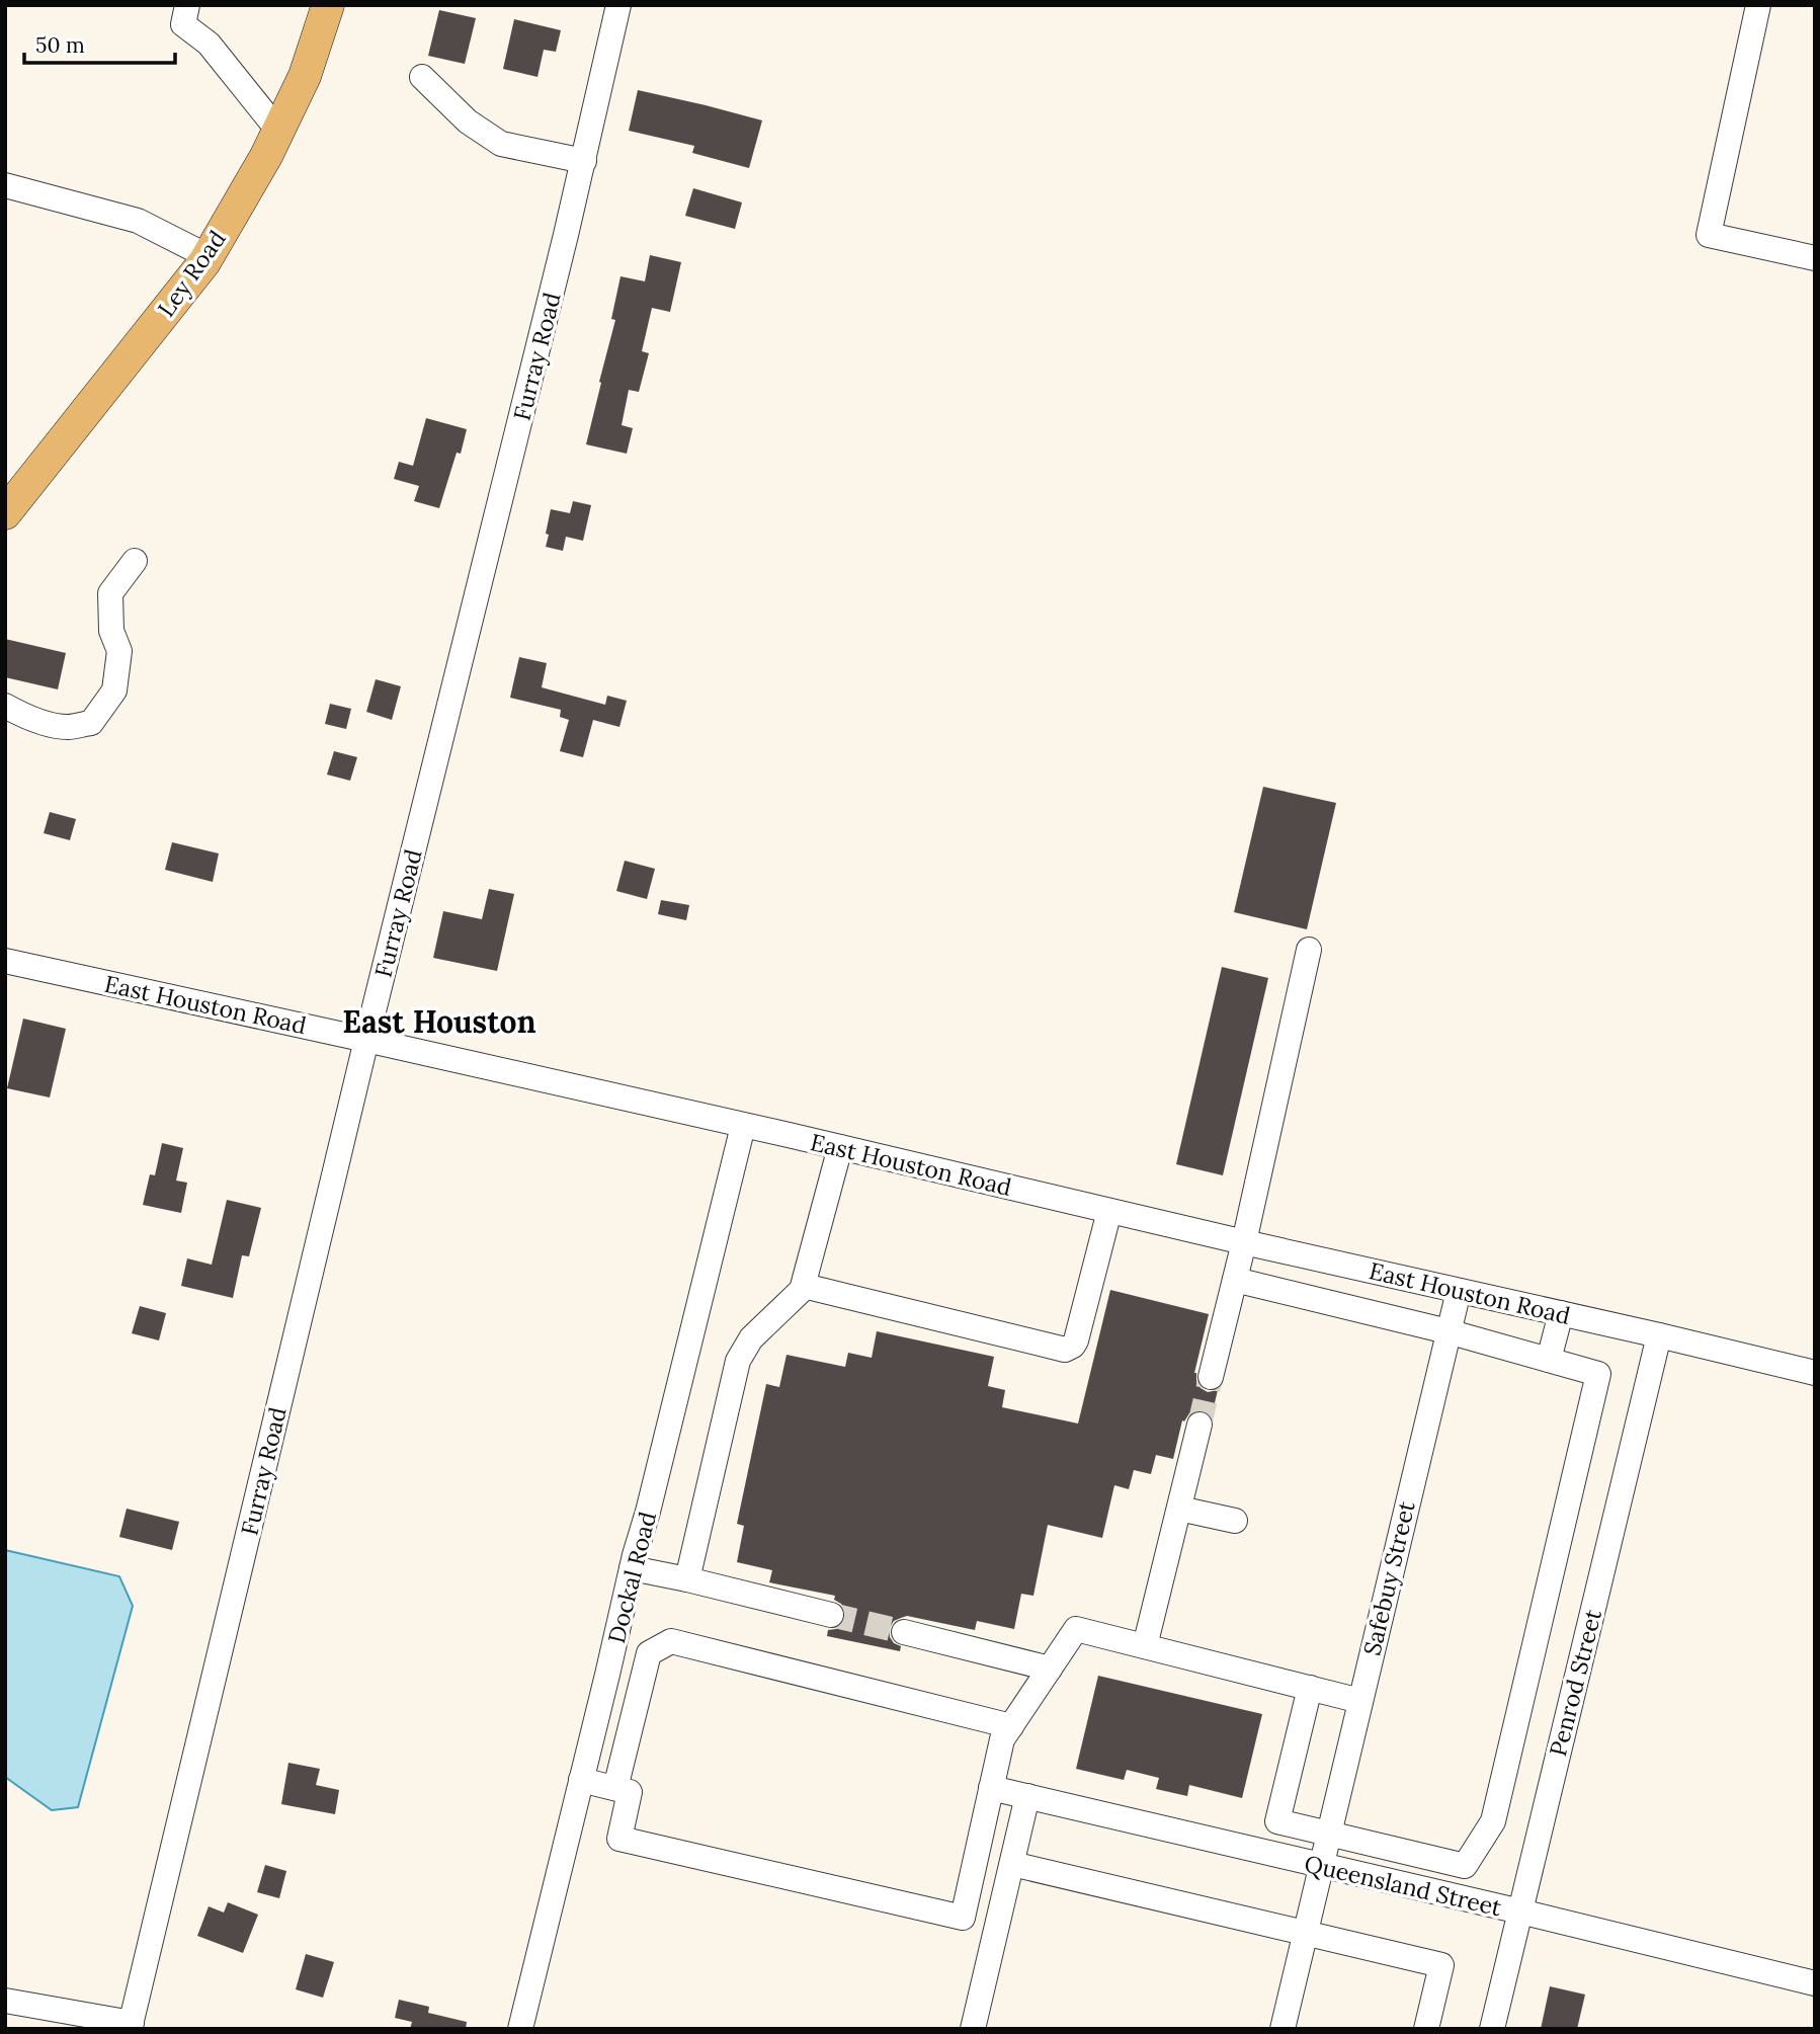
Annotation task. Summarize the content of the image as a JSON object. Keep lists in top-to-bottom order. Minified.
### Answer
{"streets":{"main road":["Ley Road"],"street":["Furray Road","East Houston Road","Dockal Road","Safebuy Street","Penrod Street","Queensland Street"]},"crossings":[["Furray Road","East Houston Road"],["East Houston Road","Dockal Road"],["East Houston Road","Safebuy Street"],["East Houston Road","Penrod Street"],["Safebuy Street","Queensland Street"],["Penrod Street","Queensland Street"]],"districts":["East Houston"],"scale_bar":"50 m"}
